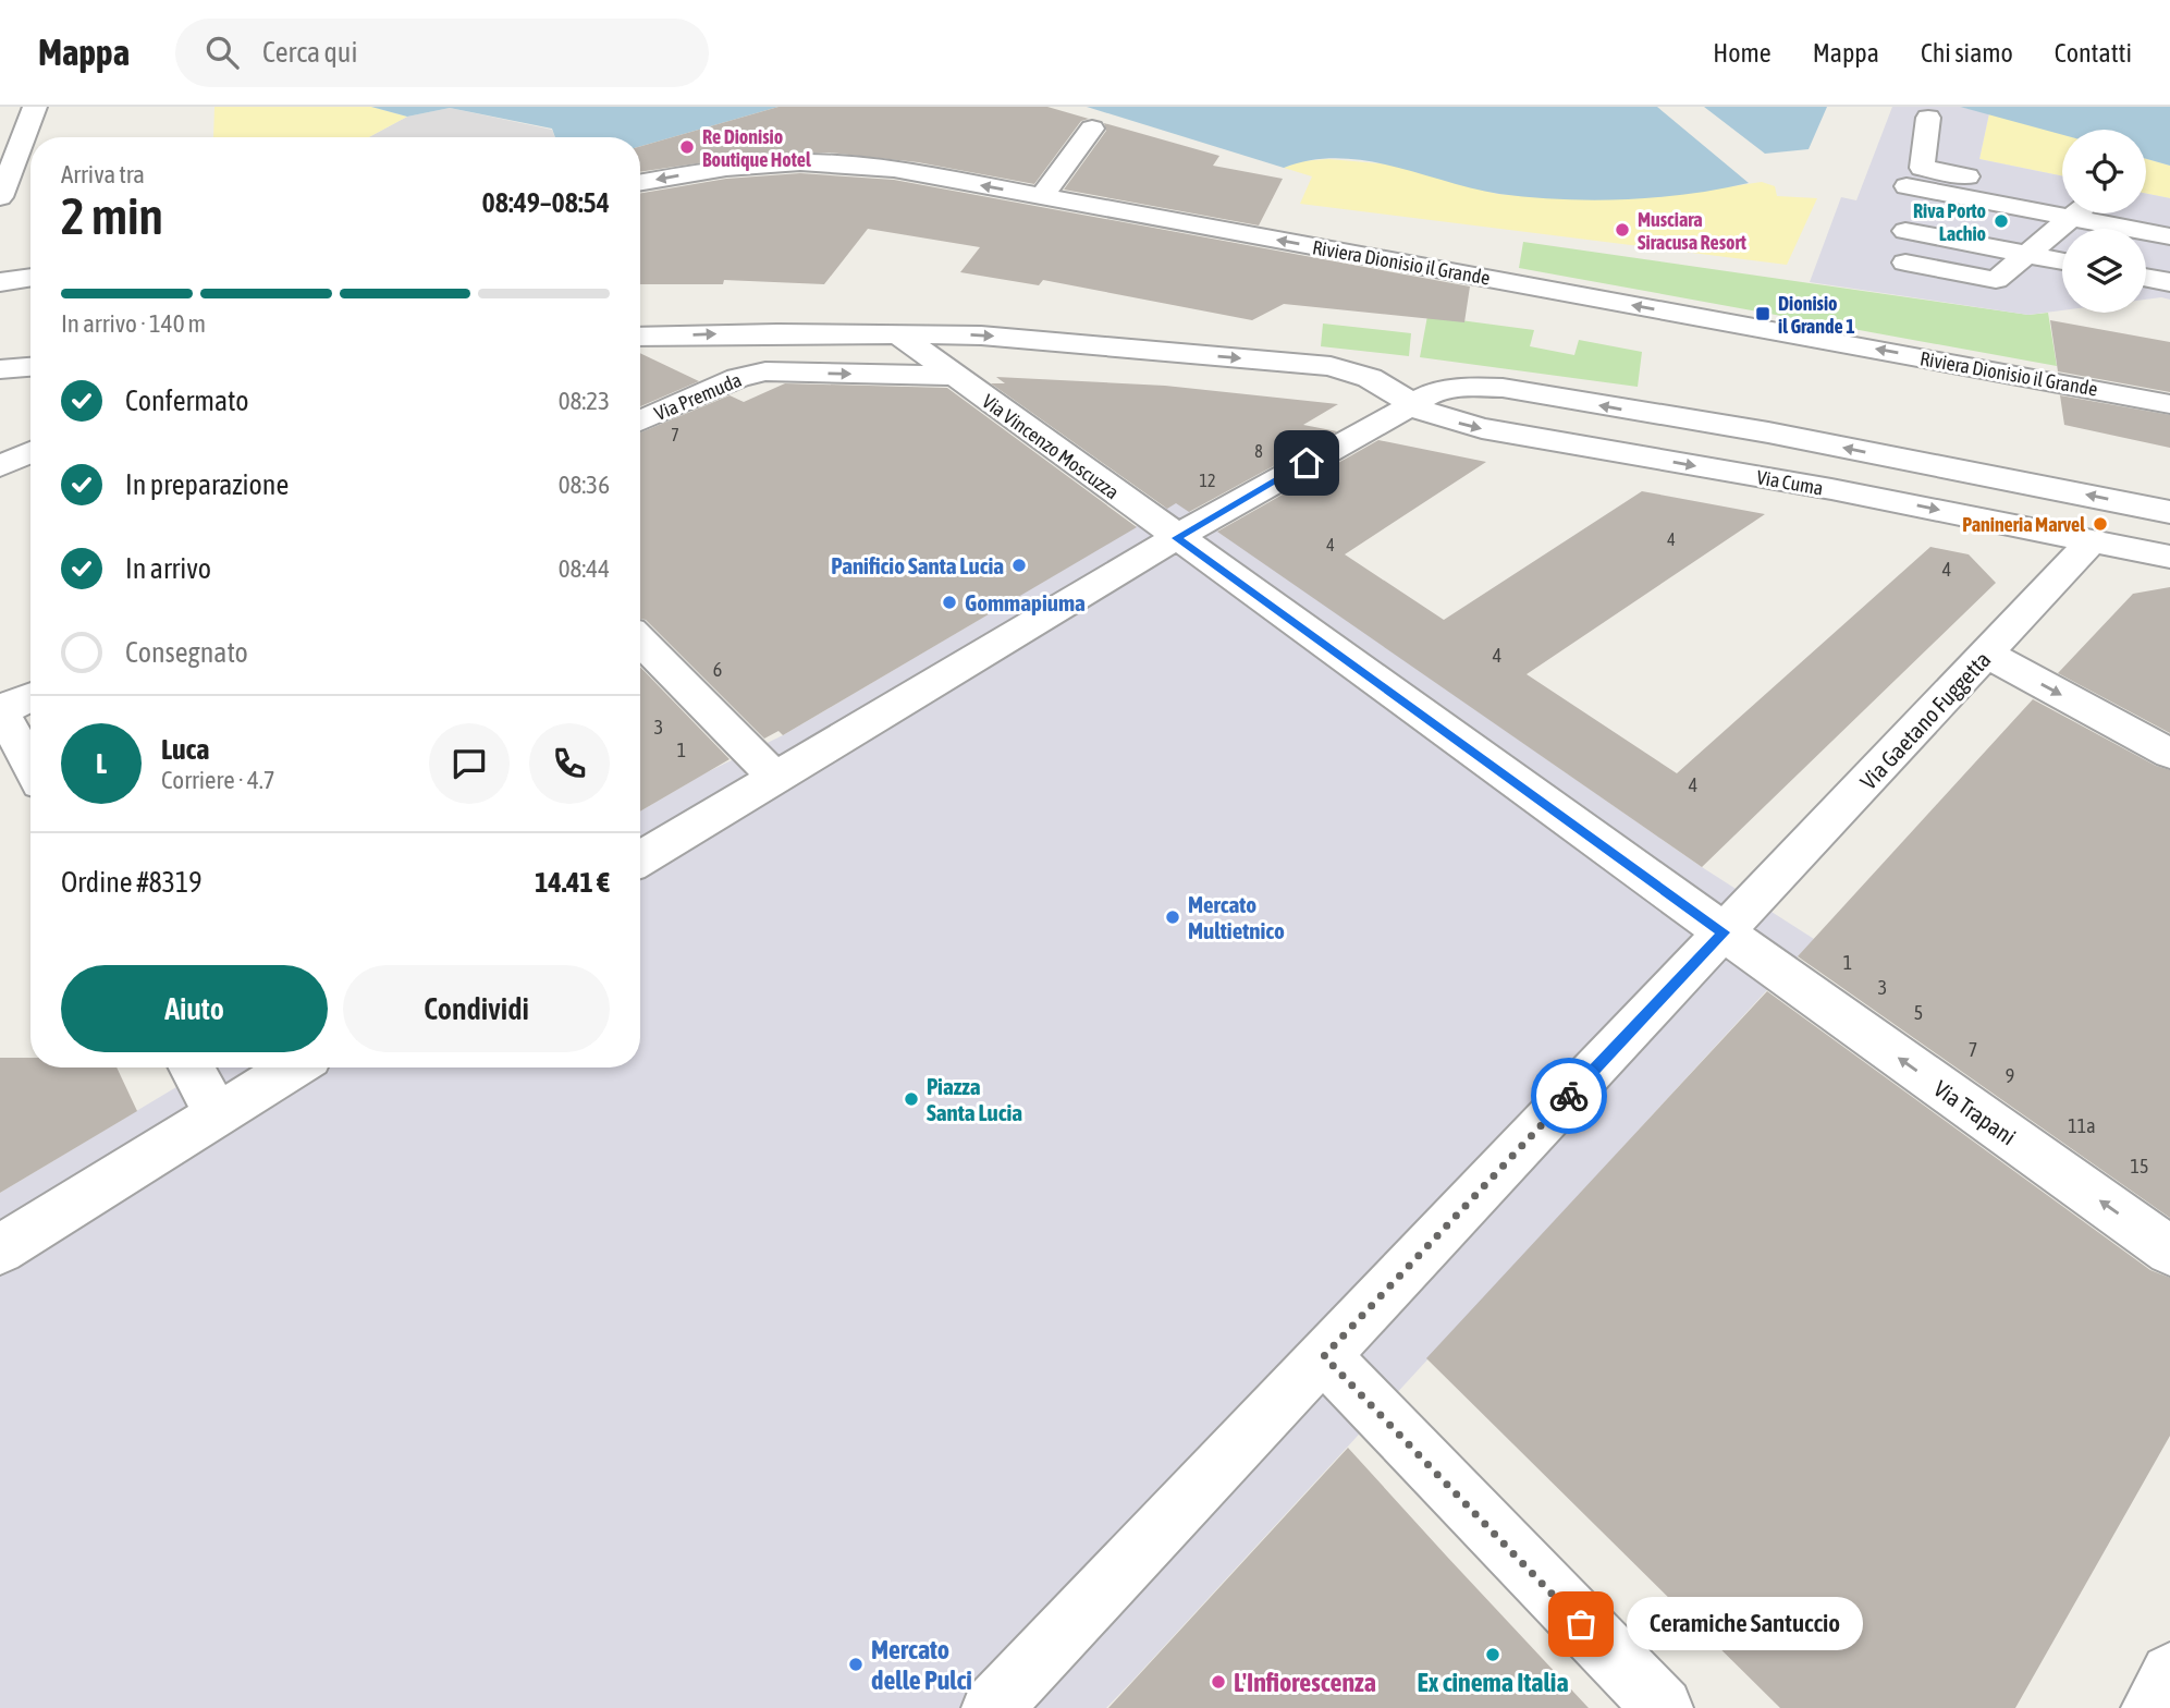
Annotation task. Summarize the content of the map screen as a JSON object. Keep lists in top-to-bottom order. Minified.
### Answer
{"streets":{"street":["Riviera Dionisio il Grande","Via Premuda","Via Vincenzo Moscuzza","Via Cuma","Via Gaetano Fuggetta","Via Trapani"]},"crossings":[["Via Premuda","Via Vincenzo Moscuzza"],["Via Vincenzo Moscuzza","Via Cuma"],["Via Vincenzo Moscuzza","Via Gaetano Fuggetta"],["Via Vincenzo Moscuzza","Via Trapani"],["Via Cuma","Via Gaetano Fuggetta"],["Via Gaetano Fuggetta","Via Trapani"]],"one_way":["Via Premuda","Via Trapani"],"places":{"other":["Re Dionisio Boutique Hotel","Riva Porto Lachio","Musciara Siracusa Resort","Panineria Marvel","Panificio Santa Lucia","Gommapiuma","Mercato Multietnico","Piazza Santa Lucia","Ceramiche Santuccio","Ex cinema Italia","Mercato delle Pulci","L'Infiorescenza"],"transit":["Dionisio il Grande 1"]},"house_numbers":["7","8","12","4","4","4","4","6","3","1","4","1","3","5","7","9","11a","15"],"page":{"header":"Mappa","search":"Cerca qui","nav":["Home","Mappa","Chi siamo","Contatti"],"heading":["2 min","Arriva tra","08:49–08:54"],"panel":["Luca","Corriere · 4.7","Ordine #8319","14.41 €"],"bar":"In arrivo · 140 m","list":[["Confermato","08:23"],["In preparazione","08:36"],["In arrivo","08:44"],"Consegnato"],"round":"L","buttons":["Aiuto","Condividi"],"bubble":"Ceramiche Santuccio"}}
